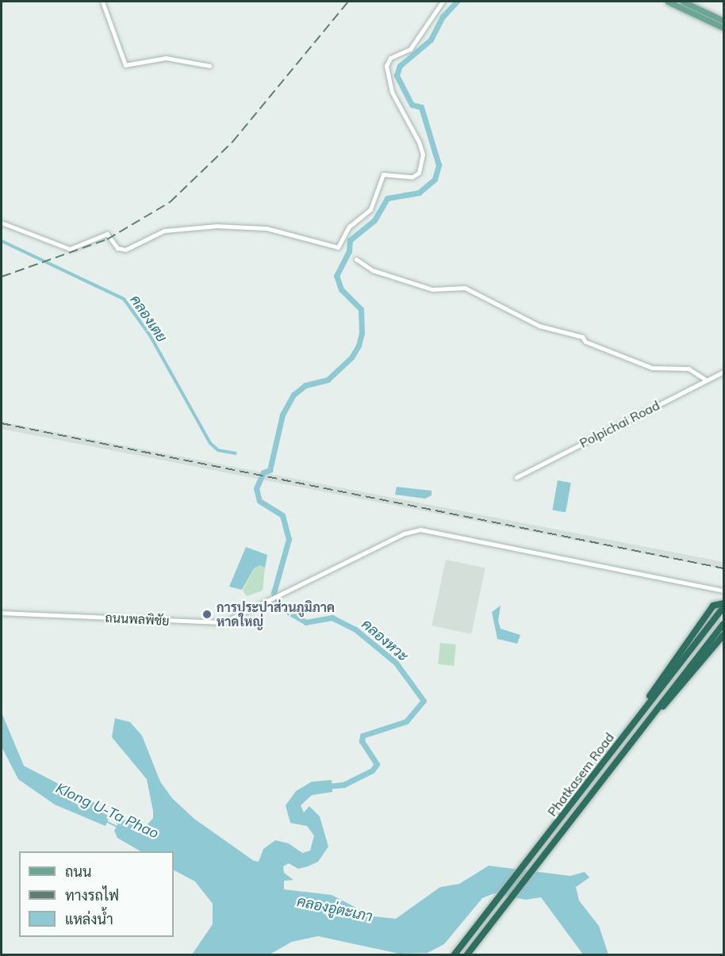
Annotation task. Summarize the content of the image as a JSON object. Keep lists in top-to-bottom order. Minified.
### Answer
{"streets":{"highway":["Phatkasem Road"],"street":["Polpichai Road","ถนนพลพิชัย"]},"water":["คลองเตย","คลองหวะ","Klong U-Ta Phao","คลองอู่ตะเภา"],"places":["การประปาส่วนภูมิภาค หาดใหญ่"],"legend":["ถนน","ทางรถไฟ","แหล่งน้ำ"]}
